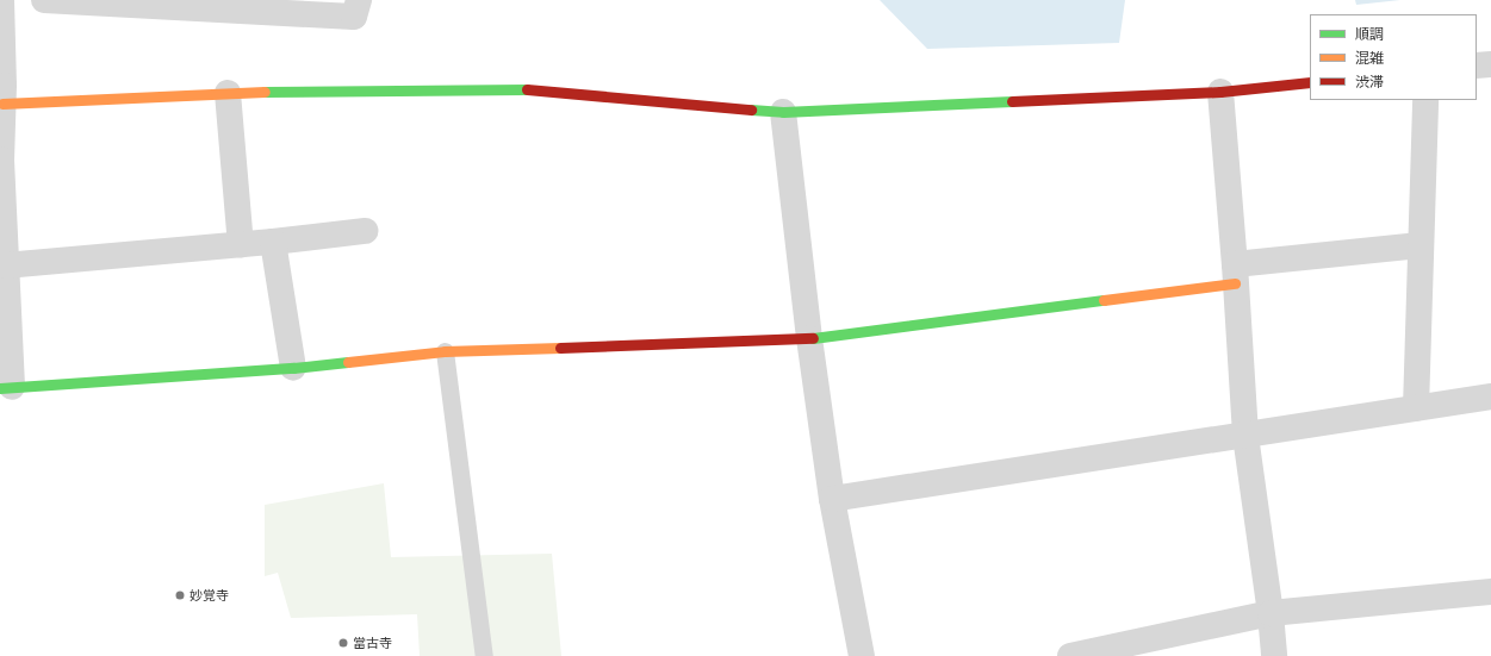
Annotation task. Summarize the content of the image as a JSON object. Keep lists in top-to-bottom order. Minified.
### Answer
{"places":["妙覚寺","當古寺"],"legend":["順調","混雑","渋滞"]}
